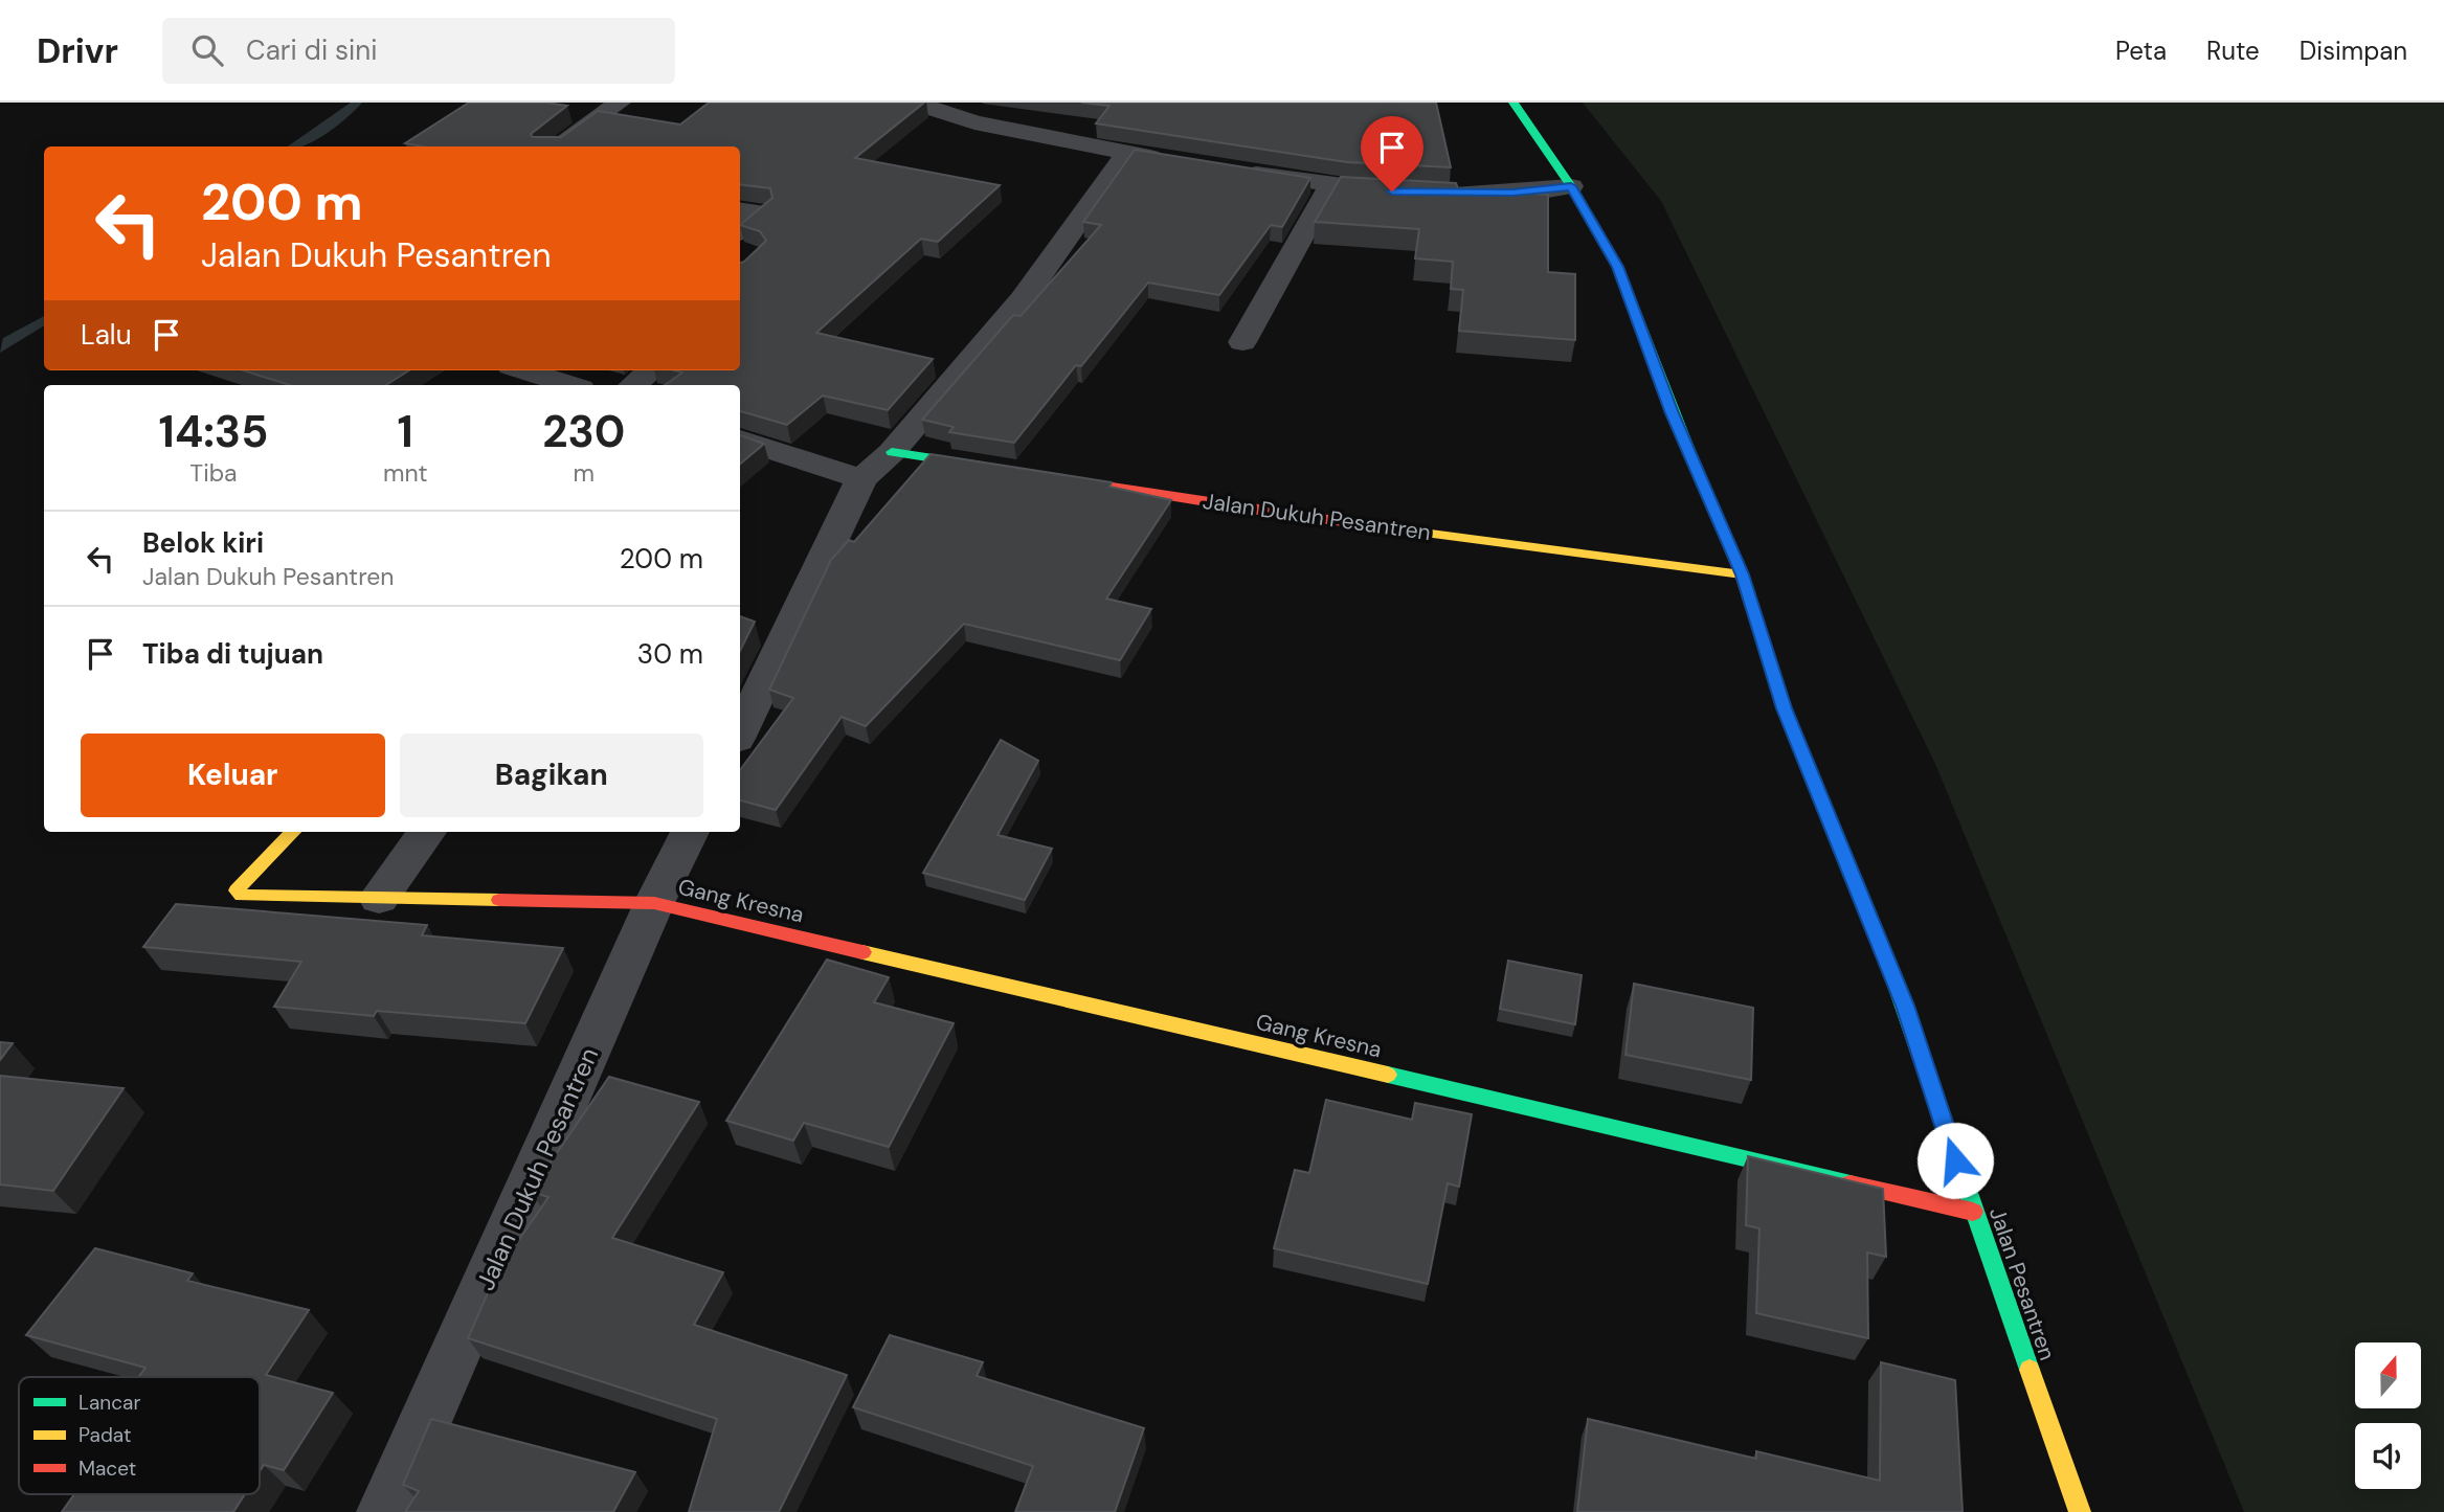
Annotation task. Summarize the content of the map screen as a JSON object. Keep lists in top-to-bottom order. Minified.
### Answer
{"streets":{"street":["Jalan Dukuh Pesantren","Gang Kresna","Jalan Pesantren"]},"crossings":[["Jalan Dukuh Pesantren","Gang Kresna"],["Jalan Dukuh Pesantren","Jalan Pesantren"],["Gang Kresna","Jalan Pesantren"]],"legend":["Lancar","Padat","Macet"],"north":"top","page":{"header":"Drivr","search":"Cari di sini","nav":["Peta","Rute","Disimpan"],"turn":["200 m","Jalan Dukuh Pesantren"],"then":"Lalu","eta":["14:35","Tiba","1","mnt","230","m"],"list":[{"name":"Belok kiri","note":"Jalan Dukuh Pesantren","value":"200 m"},{"name":"Tiba di tujuan","value":"30 m"}],"buttons":["Keluar","Bagikan"]}}
